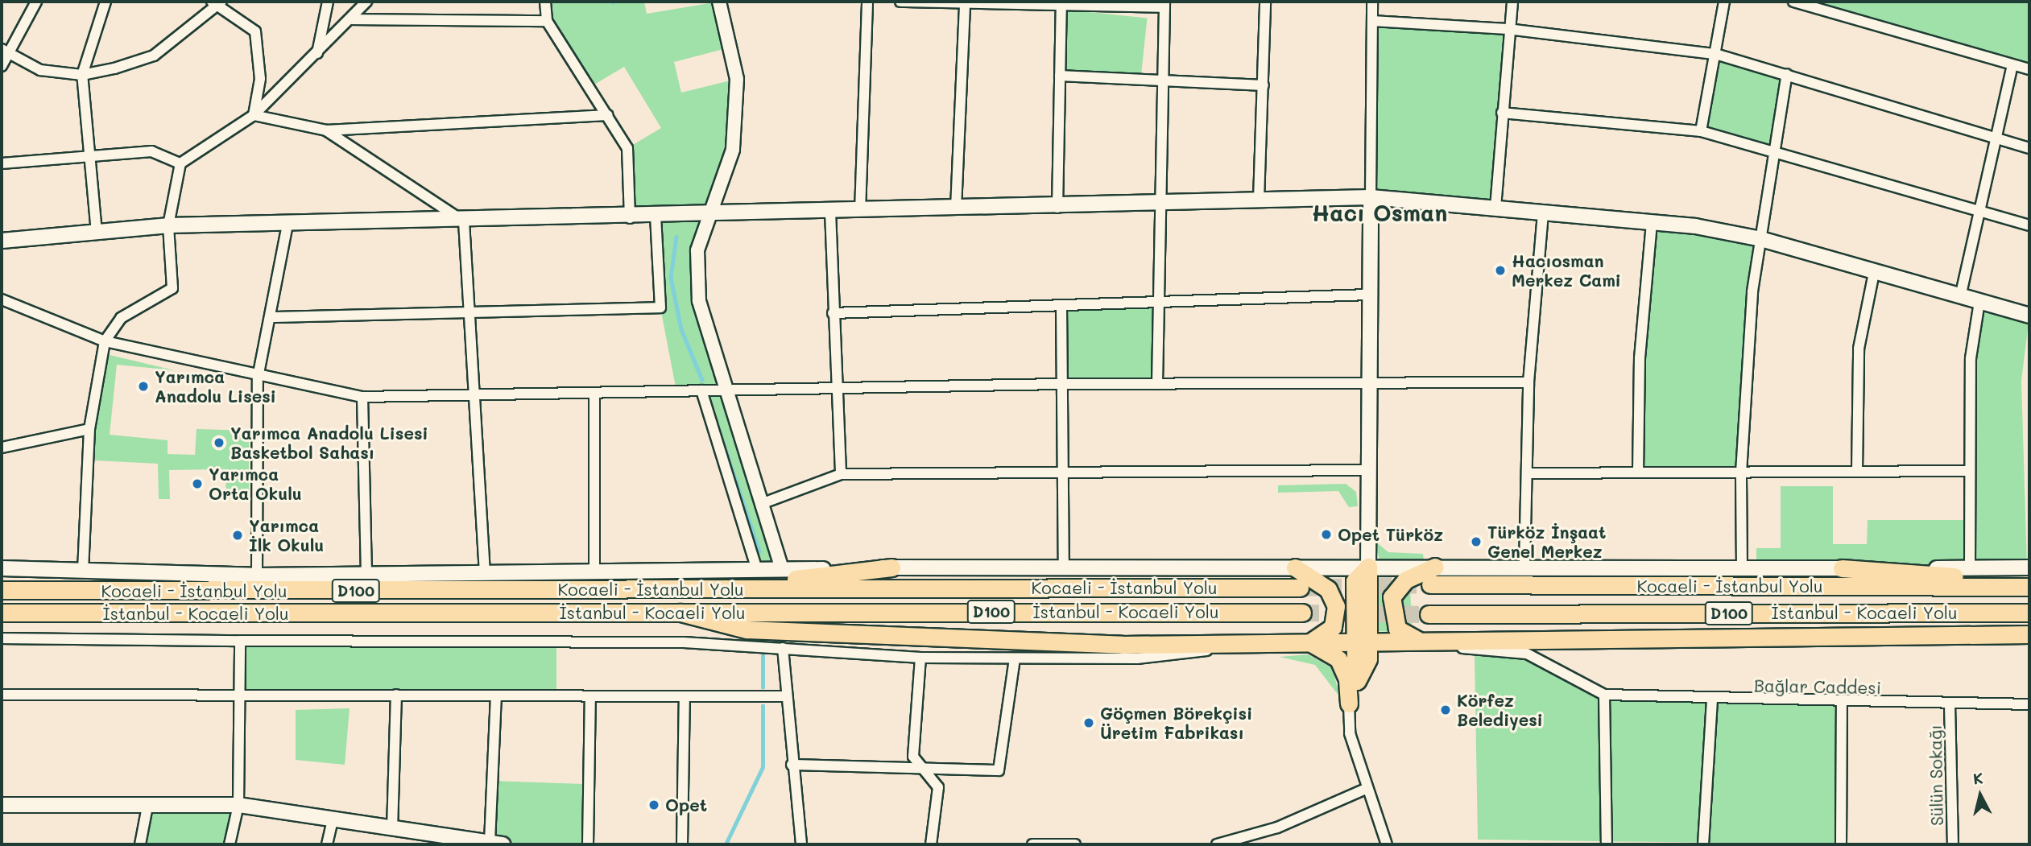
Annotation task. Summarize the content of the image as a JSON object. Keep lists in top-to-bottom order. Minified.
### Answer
{"streets":{"highway":["Kocaeli - İstanbul Yolu","D100","İstanbul - Kocaeli Yolu"],"street":["Bağlar Caddesi","Sülün Sokağı"]},"crossings":[["Bağlar Caddesi","Sülün Sokağı"]],"districts":["Hacı Osman"],"places":["Hacıosman Merkez Cami","Yarımca Anadolu Lisesi","Yarımca Anadolu Lisesi Basketbol Sahası","Yarımca Orta Okulu","Opet Türköz","Yarımca İlk Okulu","Türköz İnşaat Genel Merkez","Körfez Belediyesi","Göçmen Börekçisi Üretim Fabrikası","Opet"],"north":"top"}
